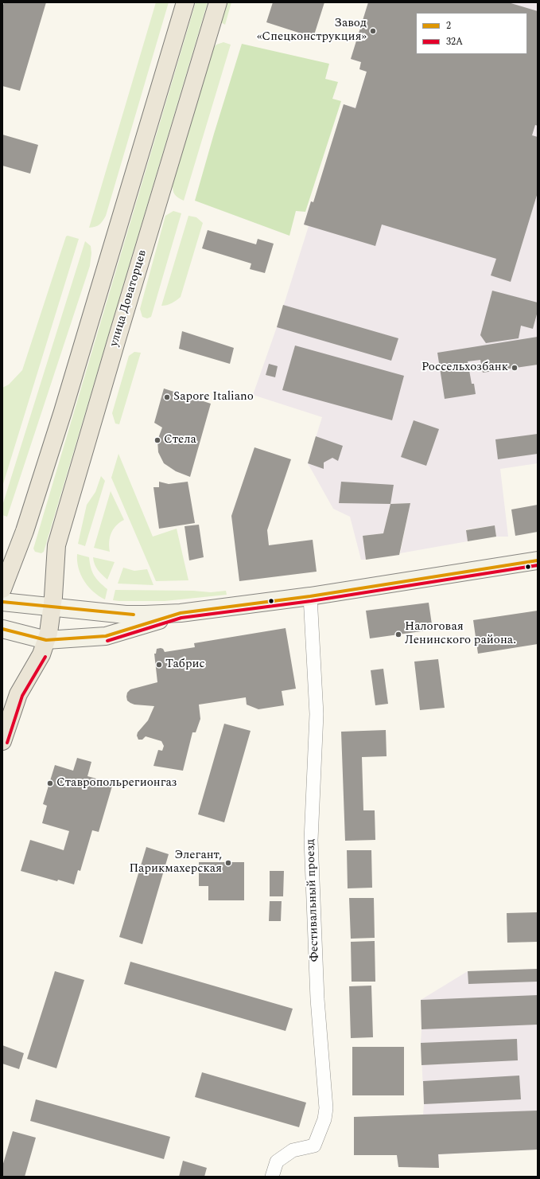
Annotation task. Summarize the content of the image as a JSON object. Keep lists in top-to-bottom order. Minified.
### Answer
{"streets":{"main road":["улица Доваторцев"],"street":["Фестивальный проезд"]},"places":["Завод «Спецконструкция»","Россельхозбанк","Sapore Italiano","Стела","Налоговая Ленинского района.","Табрис","Ставропольрегионгаз","Элегант, Парикмахерская"],"lines":["transit line 2","transit line 32A"],"legend":["2","32A"]}
